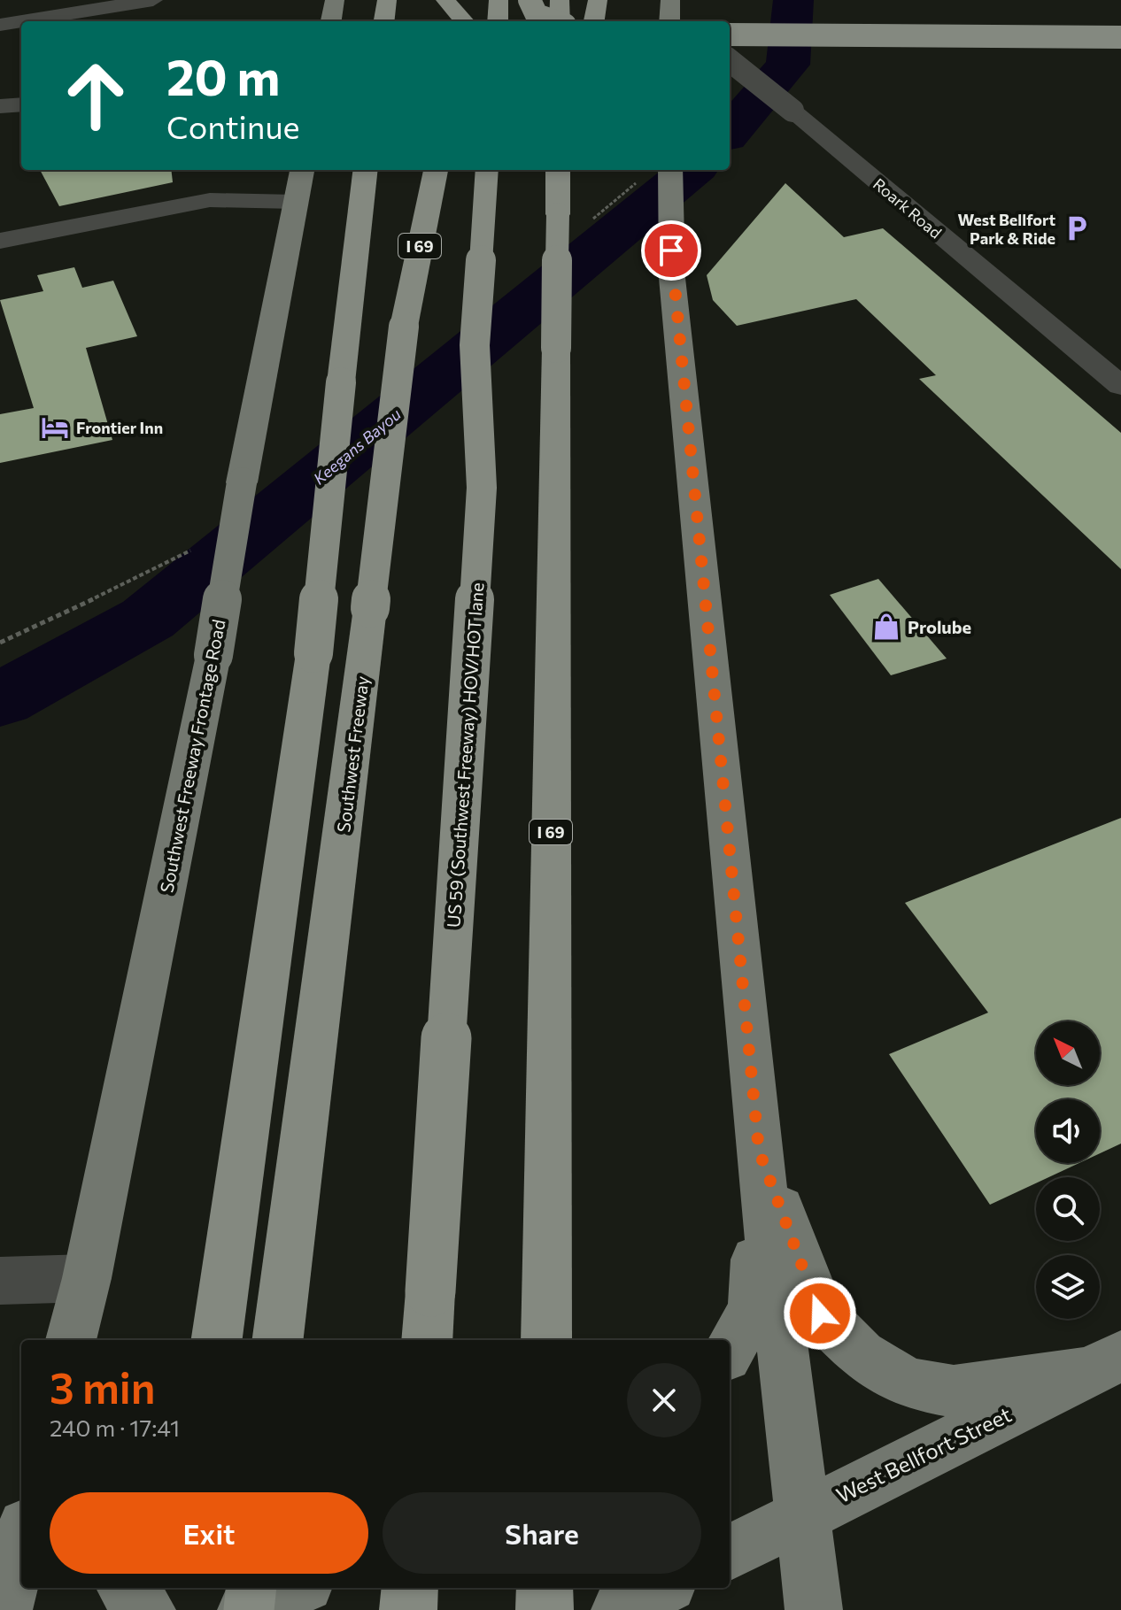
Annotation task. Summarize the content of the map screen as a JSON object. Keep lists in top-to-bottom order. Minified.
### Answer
{"streets":{"highway":["I 69","Southwest Freeway","US 59 (Southwest Freeway) HOV/HOT lane"],"main road":["Southwest Freeway Frontage Road","West Bellfort Street"],"street":["Roark Road"]},"water":["Keegans Bayou"],"places":{"parking":["West Bellfort Park & Ride"],"hotel":["Frontier Inn"],"shop":["Prolube"]},"north":"top left","page":{"turn":["20 m","Continue"],"heading":["3 min","240 m · 17:41"],"buttons":["Exit","Share"]}}
